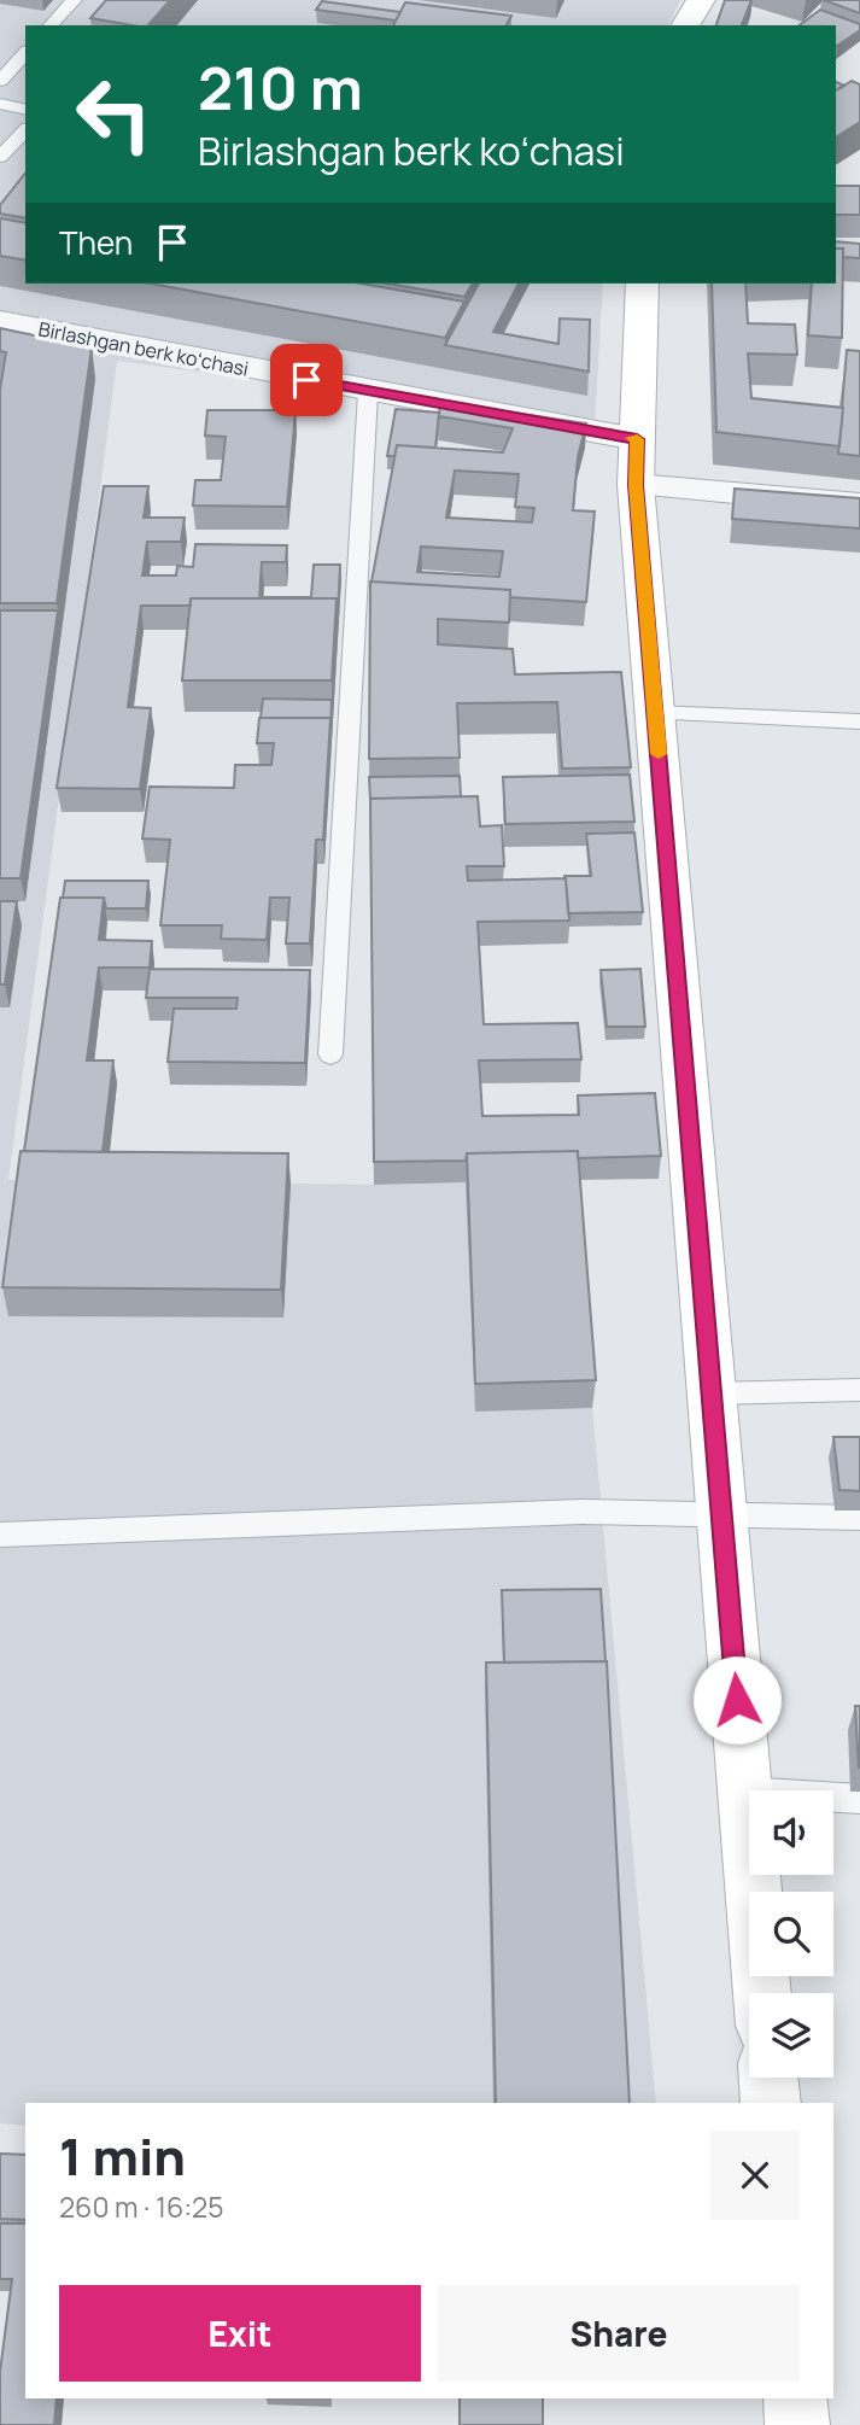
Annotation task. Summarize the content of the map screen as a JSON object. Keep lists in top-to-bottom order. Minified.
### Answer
{"streets":{"street":["Birlashgan berk koʻchasi"]},"page":{"turn":["210 m","Birlashgan berk koʻchasi"],"then":"Then","heading":["1 min","260 m · 16:25"],"buttons":["Exit","Share"]}}
